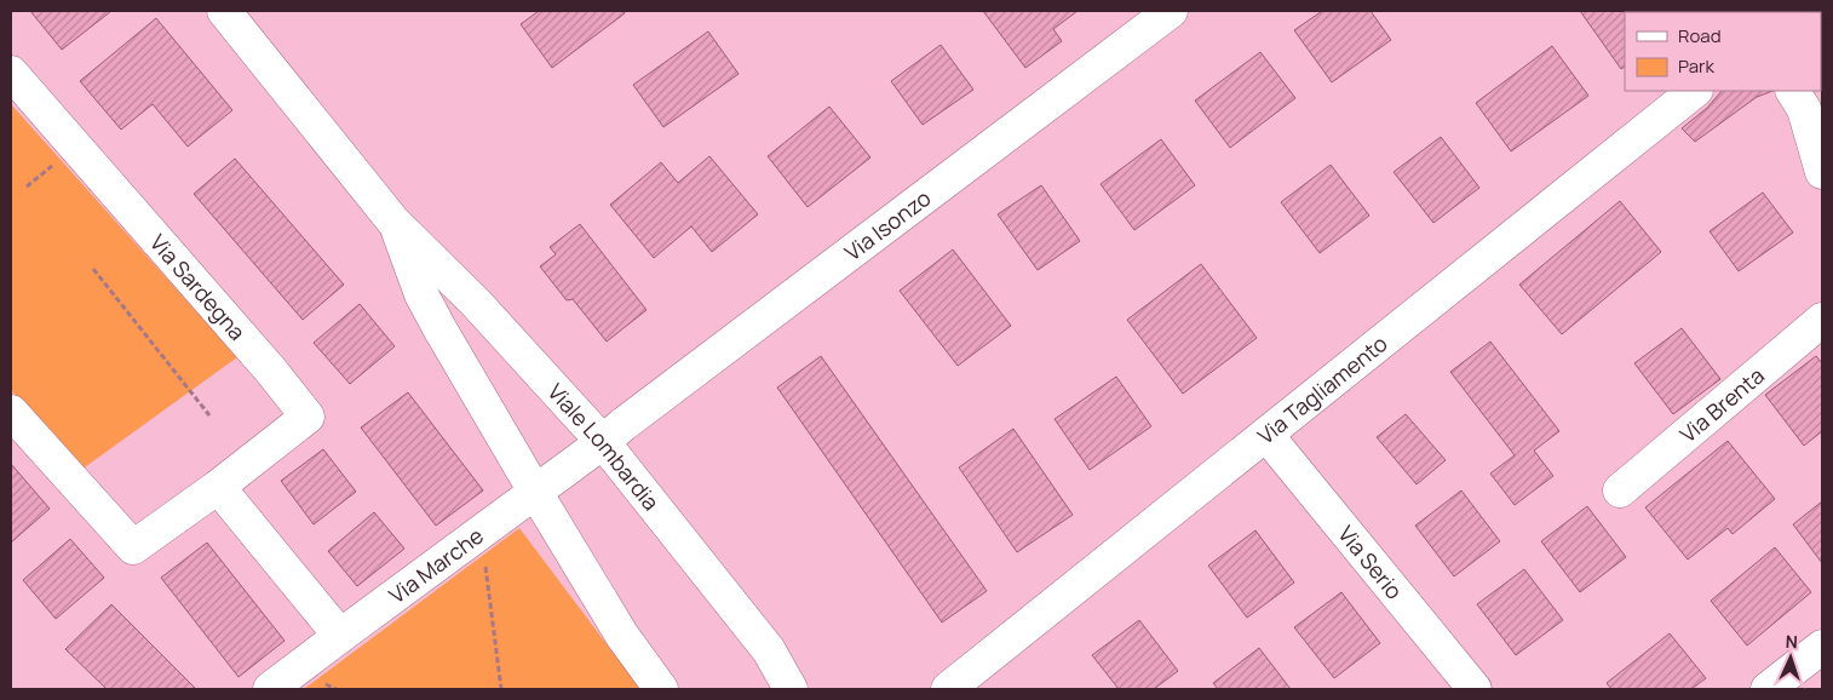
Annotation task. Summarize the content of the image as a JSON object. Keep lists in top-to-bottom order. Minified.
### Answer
{"streets":{"street":["Via Isonzo","Via Sardegna","Via Tagliamento","Via Brenta","Viale Lombardia","Via Serio","Via Marche"]},"crossings":[["Via Isonzo","Viale Lombardia"],["Via Isonzo","Via Marche"],["Via Tagliamento","Via Serio"],["Viale Lombardia","Via Marche"]],"legend":["Road","Park"],"north":"top"}
